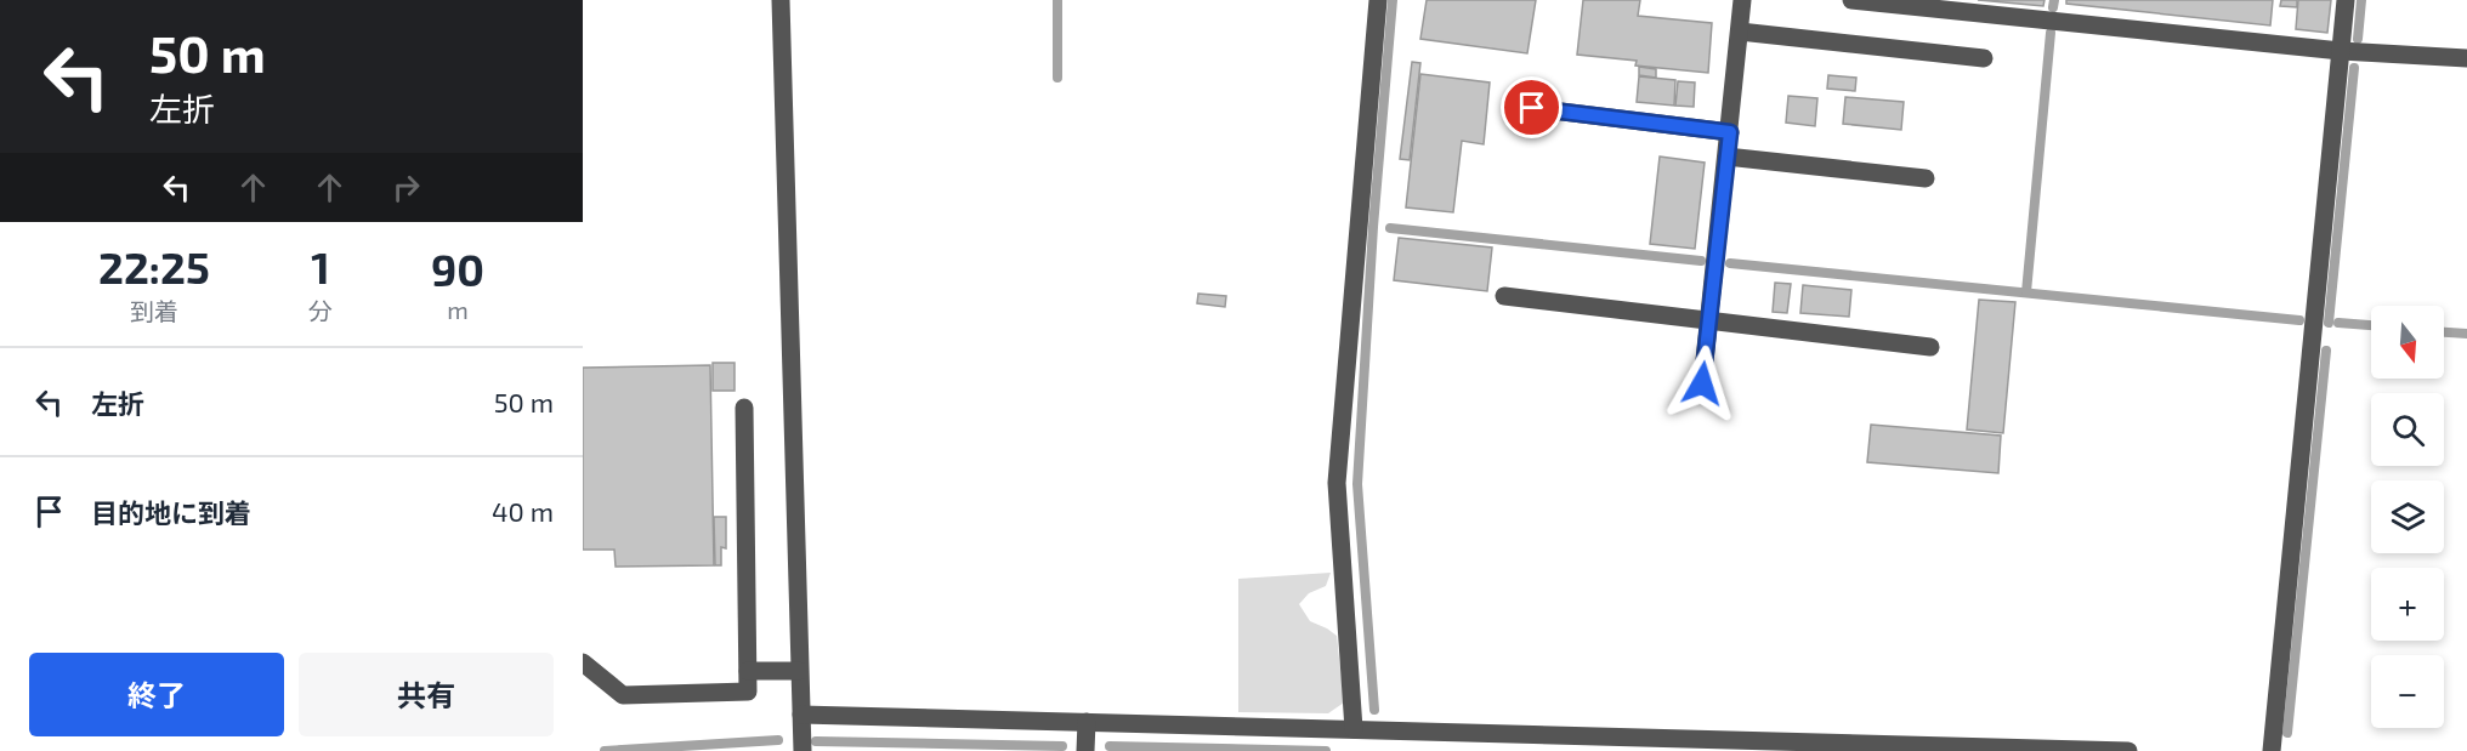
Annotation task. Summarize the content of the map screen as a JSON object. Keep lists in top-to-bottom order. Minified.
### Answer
{"north":"bottom","page":{"turn":["50 m","左折"],"eta":["22:25","到着","1","分","90","m"],"map_buttons":["+","−"],"list":[{"name":"左折","value":"50 m"},{"name":"目的地に到着","value":"40 m"}],"buttons":["終了","共有"]}}
